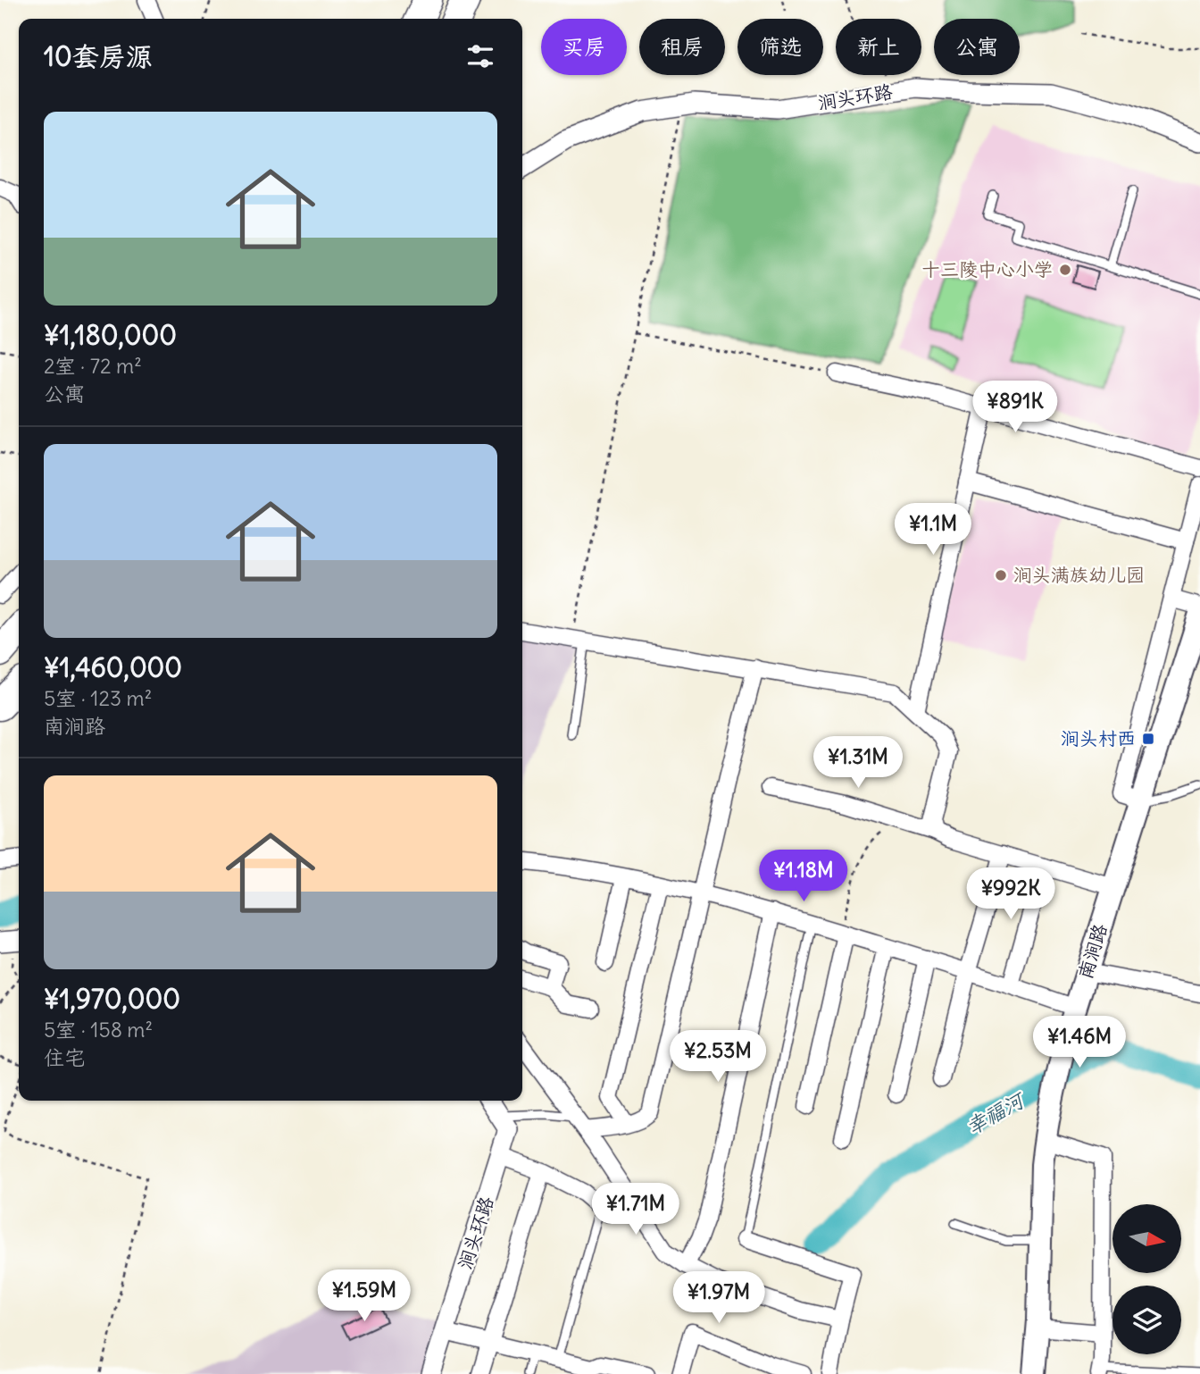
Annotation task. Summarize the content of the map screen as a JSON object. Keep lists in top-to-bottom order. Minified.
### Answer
{"streets":{"main road":["南涧路"],"street":["涧头环路"]},"water":["幸福河"],"places":{"other":["十三陵中心小学","涧头满族幼儿园"],"transit":["涧头村西"]},"north":"right","page":{"chip":["买房","租房","筛选","新上","公寓"],"heading":"10套房源","list":[{"name":"¥1,180,000","note":"2室 · 72 m² · 公寓"},{"name":"¥1,460,000","note":"5室 · 123 m² · 南涧路"},{"name":"¥1,970,000","note":"5室 · 158 m² · 住宅"}],"price":["¥891K","¥1.1M","¥1.31M","¥1.18M","¥992K","¥1.46M","¥2.53M","¥1.71M","¥1.59M","¥1.97M"]}}
